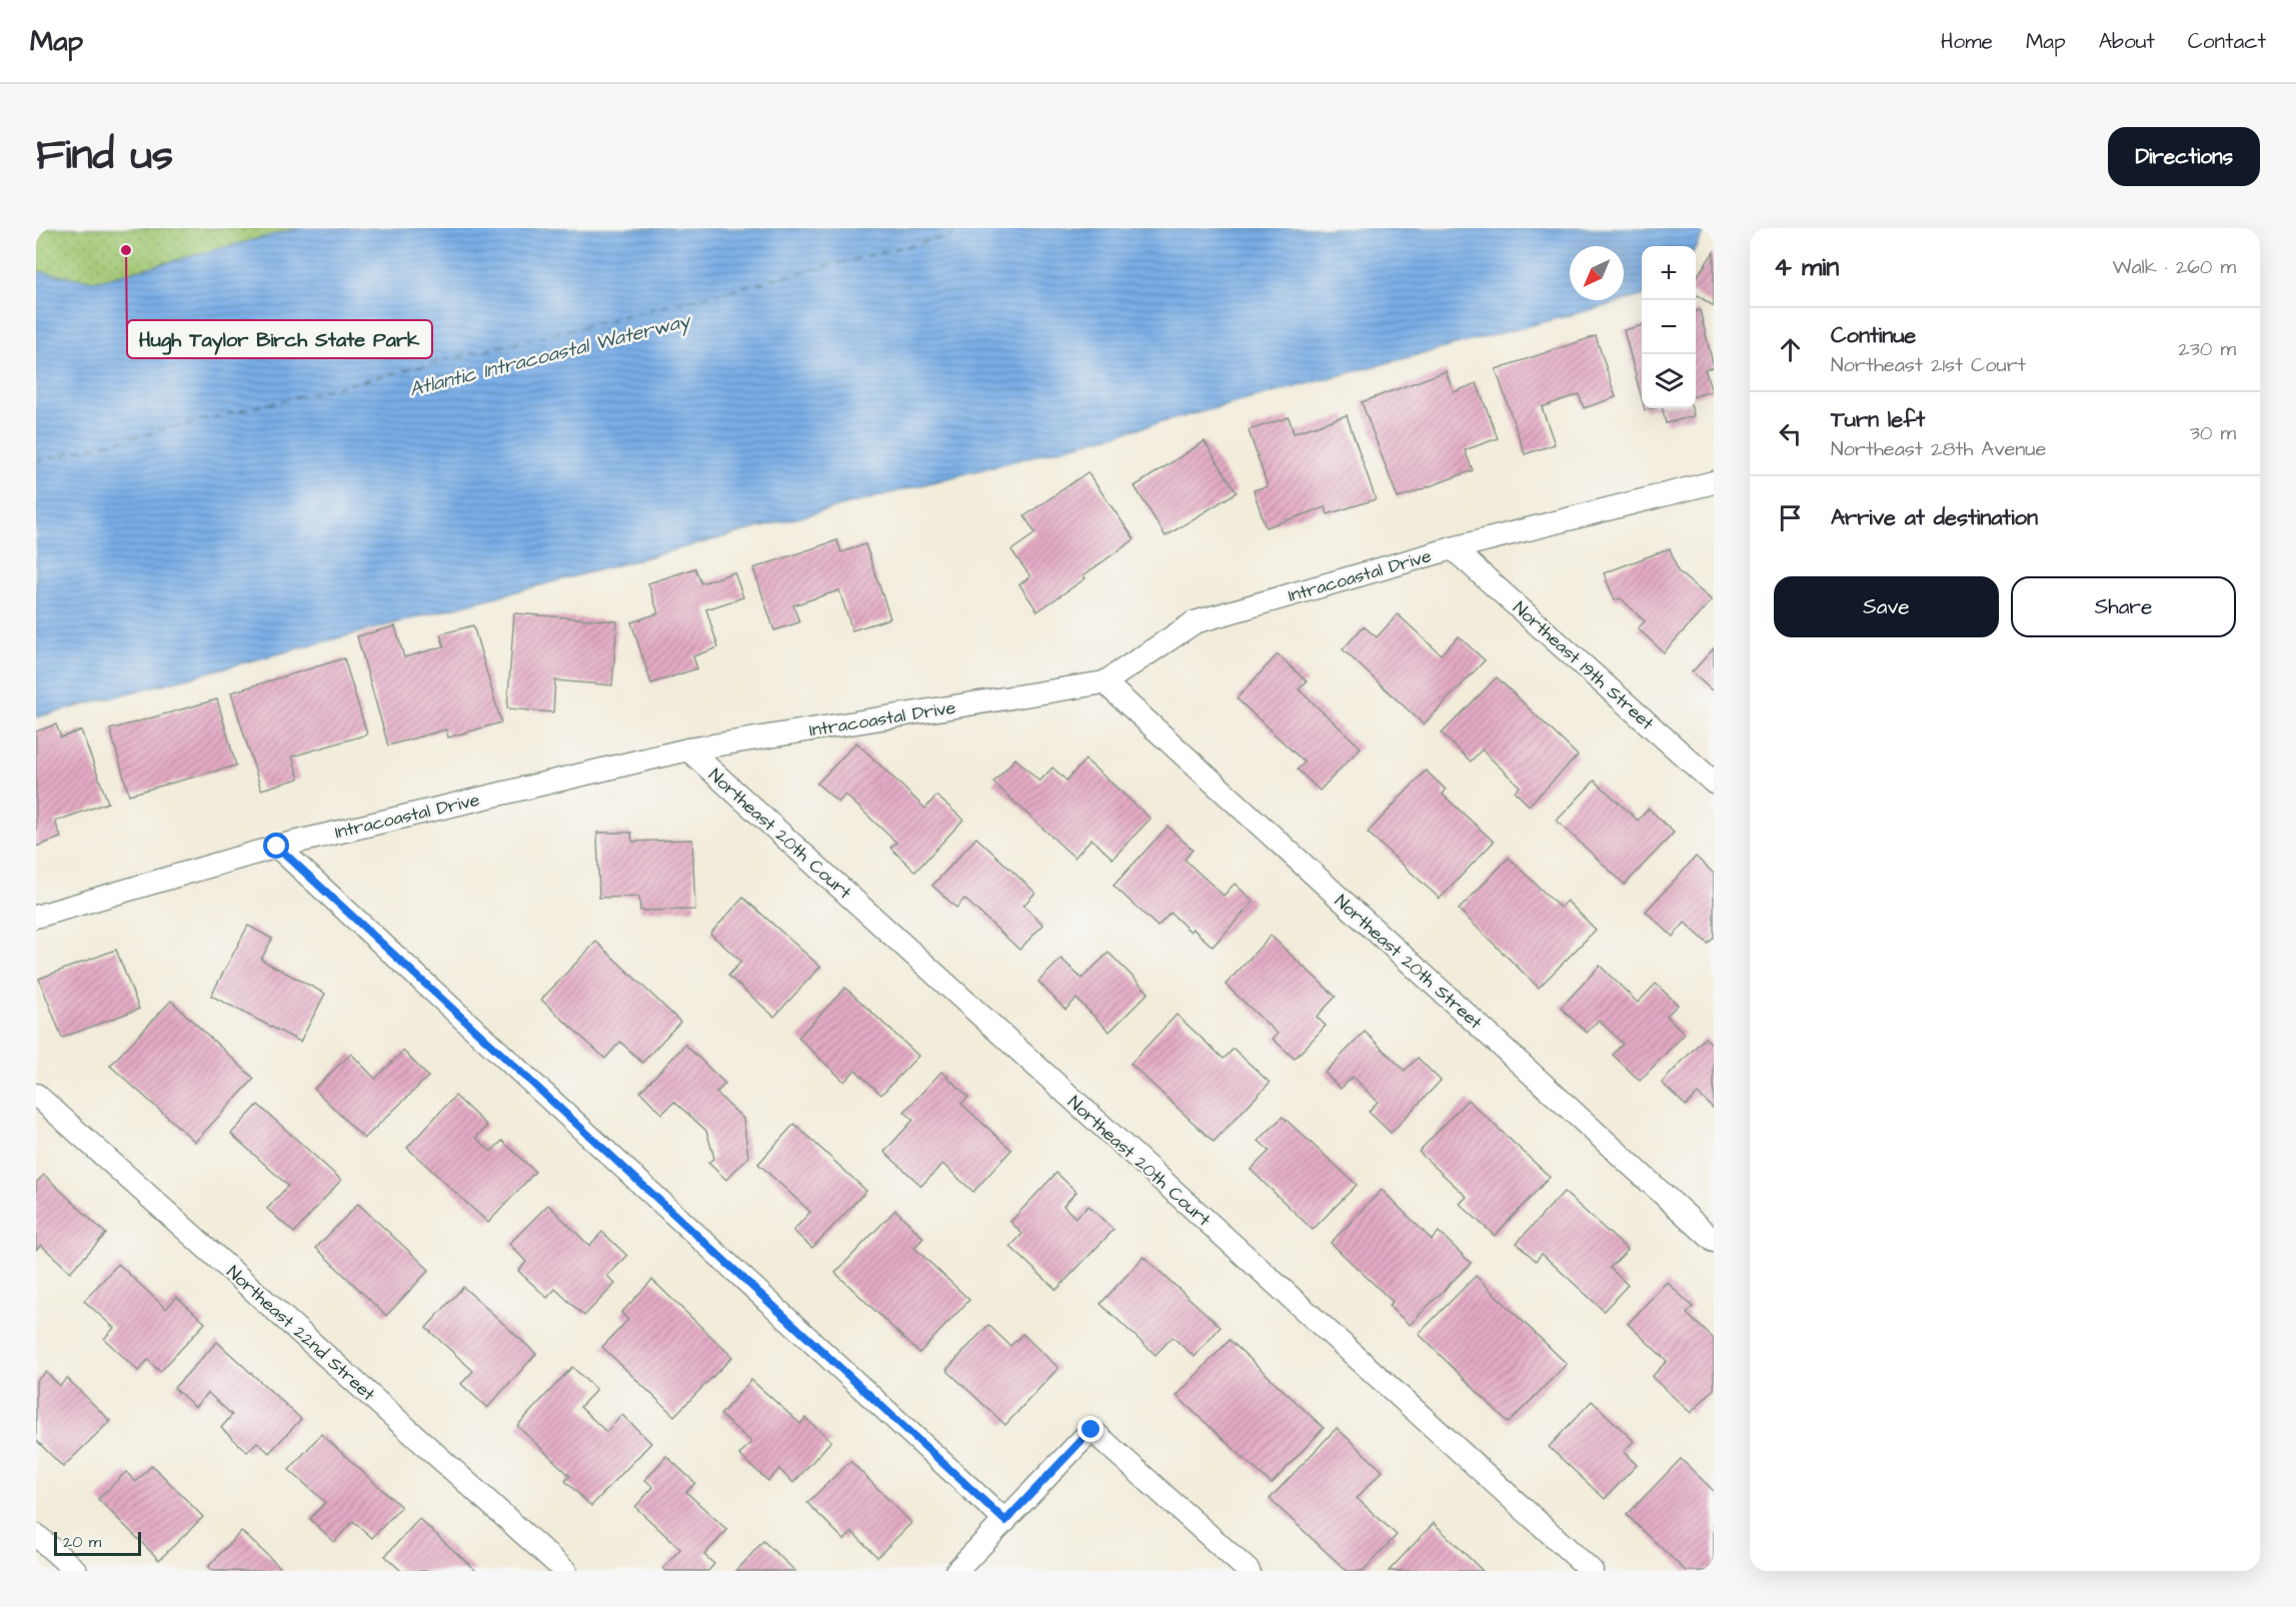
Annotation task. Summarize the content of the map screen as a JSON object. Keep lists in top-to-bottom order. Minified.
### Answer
{"streets":{"street":["Intracoastal Drive","Northeast 19th Street","Northeast 20th Court","Northeast 20th Street","Northeast 22nd Street"]},"crossings":[["Intracoastal Drive","Northeast 19th Street"],["Intracoastal Drive","Northeast 20th Court"],["Intracoastal Drive","Northeast 20th Street"]],"water":["Atlantic Intracoastal Waterway"],"places":["Hugh Taylor Birch State Park"],"scale_bar":"20 m","north":"bottom left","page":{"header":"Map","nav":["Home","Map","About","Contact"],"title":"Find us","buttons":["Directions",["Save","Share"]],"heading":["4 min","Walk · 260 m"],"map_buttons":["+","−"],"list":[["Continue","Northeast 21st Court","230 m"],["Turn left","Northeast 28th Avenue","30 m"],"Arrive at destination"],"scale":"20 m"}}
